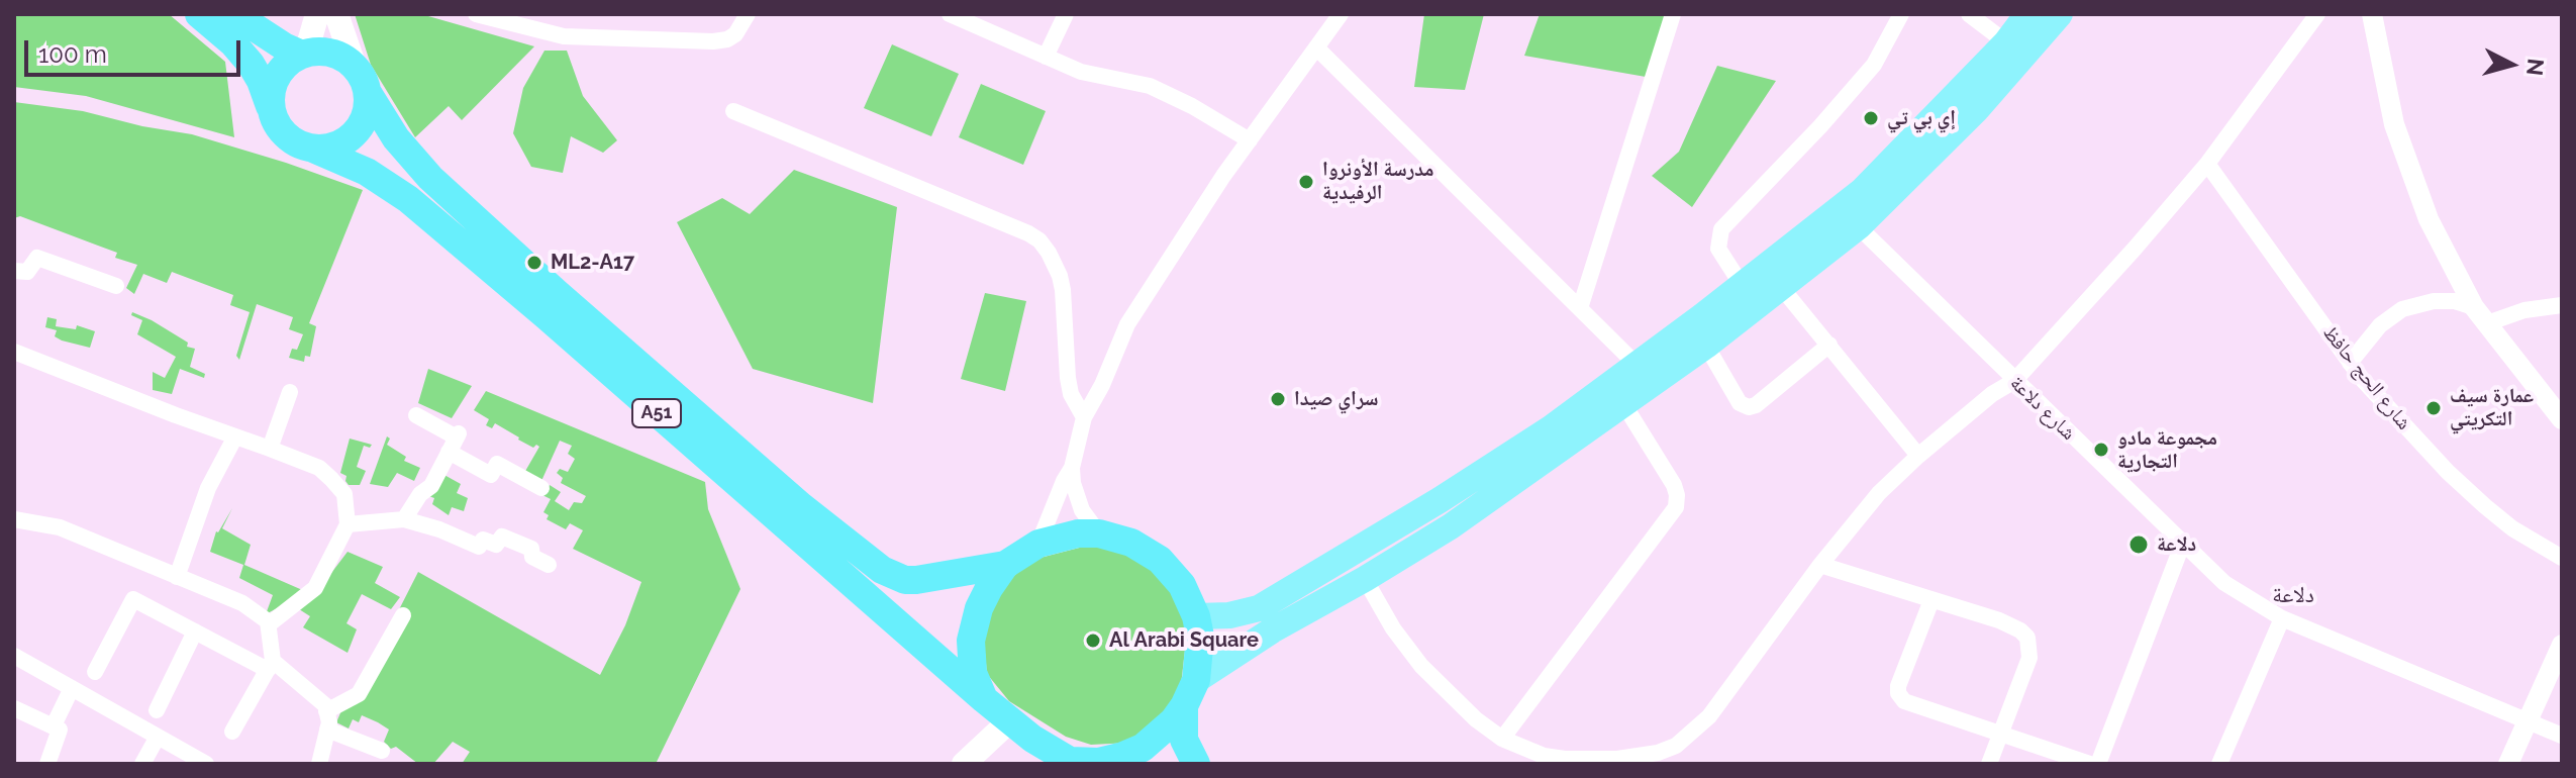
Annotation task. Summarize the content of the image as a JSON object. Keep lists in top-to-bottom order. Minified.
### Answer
{"streets":{"highway":["A51"],"street":["شارع الحج حافظ","شارع دلاعة"]},"districts":["دلاعة"],"places":["إي بي تي","مدرسة الأونروا الرفيدية","ML2-A17","سراي صيدا","عمارة سيف التكريتي","مجموعة مادو التجارية","دلاعة","Al Arabi Square"],"scale_bar":"100 m","north":"right"}
